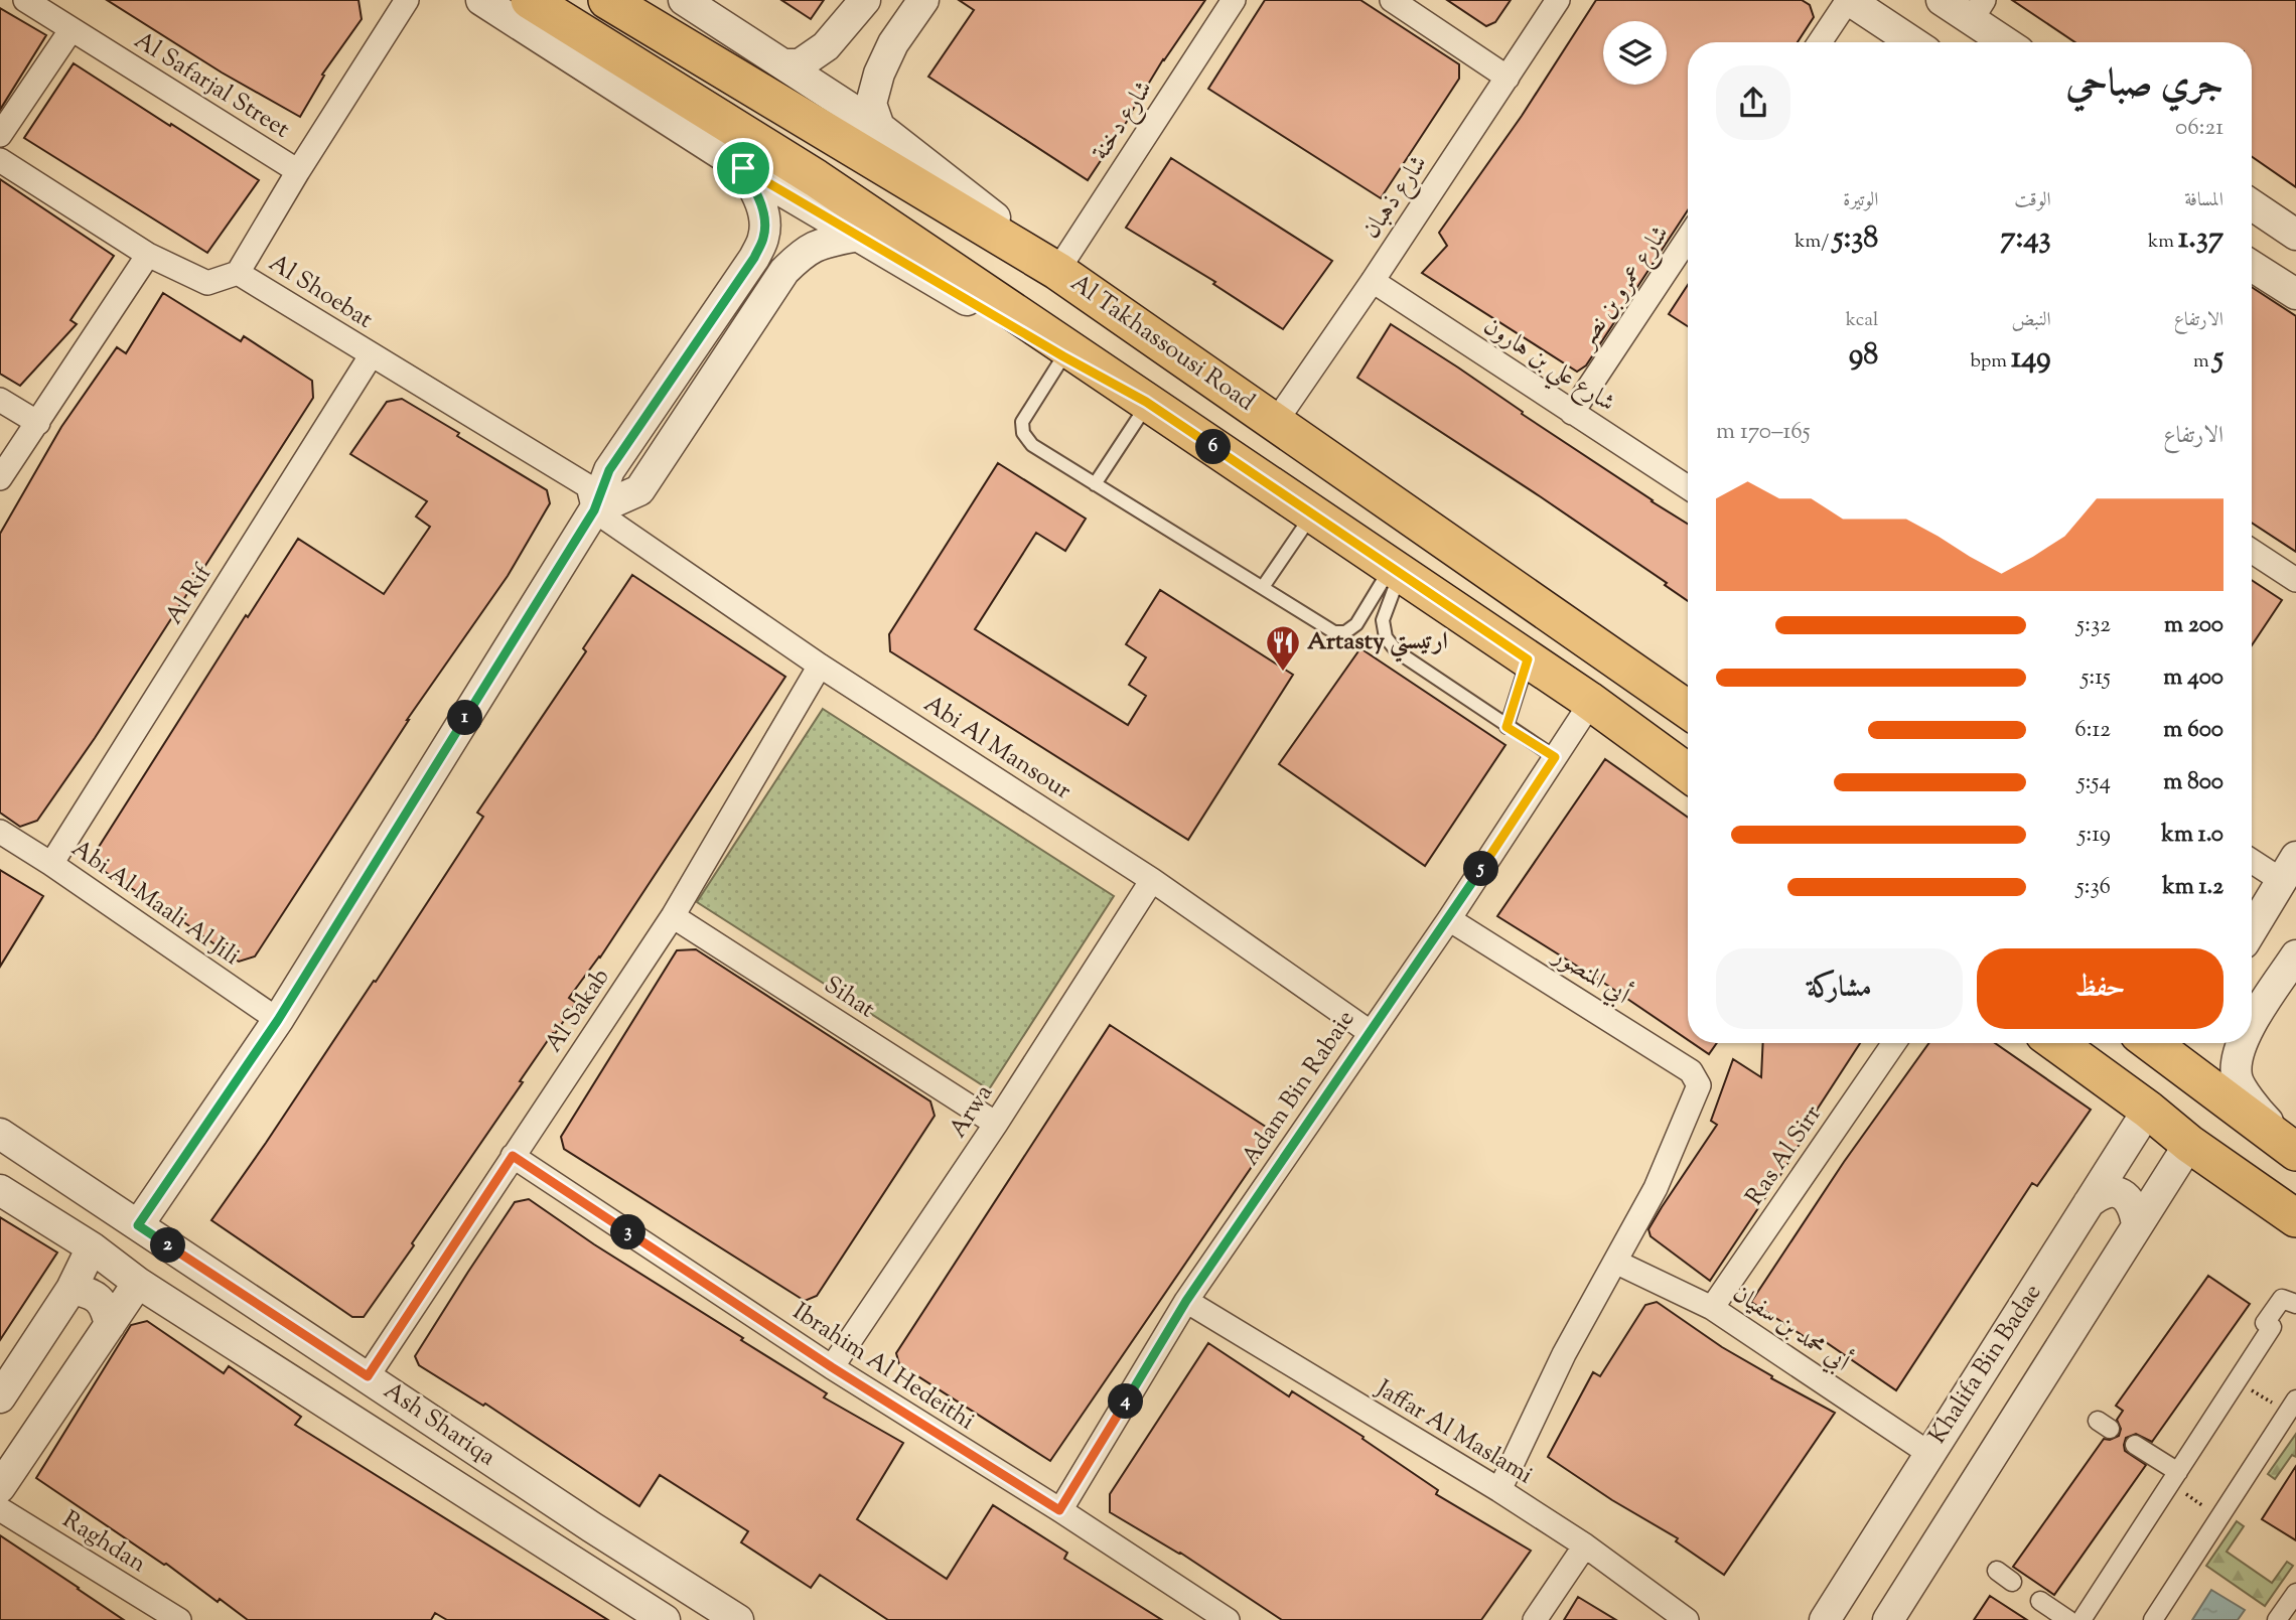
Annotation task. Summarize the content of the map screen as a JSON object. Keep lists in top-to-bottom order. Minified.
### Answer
{"streets":{"main road":["Al Takhassousi Road"],"street":["Al Safarjal Street","شارع دخنة","شارع ذهبان","شارع عمرو بن نصر","Al Shoebat","شارع علي بن هارون","Al Rif","Abi Al Mansour","Abi Al Maali Al Jili","أبي المنصور","Sihat","Al Sakab","Adam Bin Rabaie","Arwa","Ras Al Sirr","أبي محمد بن سفيان","Khalifa Bin Badae","Ibrahim Al Hedeithi","Ash Shariqa","Jaffar Al Maslami","Raghdan"]},"crossings":[["شارع دخنة","Al Takhassousi Road"],["شارع ذهبان","Al Takhassousi Road"],["شارع ذهبان","شارع علي بن هارون"],["شارع عمرو بن نصر","شارع علي بن هارون"],["Al Shoebat","Al Rif"],["Al Shoebat","Abi Al Mansour"],["Al Rif","Abi Al Maali Al Jili"],["Abi Al Mansour","Al Sakab"],["Abi Al Mansour","Adam Bin Rabaie"],["Abi Al Mansour","Arwa"],["أبي المنصور","Adam Bin Rabaie"],["أبي المنصور","أبي محمد بن سفيان"],["Sihat","Al Sakab"],["Sihat","Arwa"],["Al Sakab","Ibrahim Al Hedeithi"],["Al Sakab","Ash Shariqa"],["Adam Bin Rabaie","Ibrahim Al Hedeithi"],["Adam Bin Rabaie","Jaffar Al Maslami"],["Arwa","Ibrahim Al Hedeithi"],["Ras Al Sirr","أبي محمد بن سفيان"],["أبي محمد بن سفيان","Khalifa Bin Badae"]],"places":{"restaurant":["Artasty ارتيستي"]},"page":{"heading":["جري صباحي","06:21"],"stats":[["المسافة","1.37 km"],["الوقت","7:43"],["الوتيرة","5:38 /km"],["الارتفاع","5 m"],["النبض","149 bpm"],["kcal","98"]],"chart":["الارتفاع","165–170 m"],"pins":["6","1","5","3","2","4"],"list":[{"name":"200 m","note":"5:32"},{"name":"400 m","note":"5:15"},{"name":"600 m","note":"6:12"},{"name":"800 m","note":"5:54"},{"name":"1.0 km","note":"5:19"},{"name":"1.2 km","note":"5:36"}],"buttons":["حفظ","مشاركة"]}}
